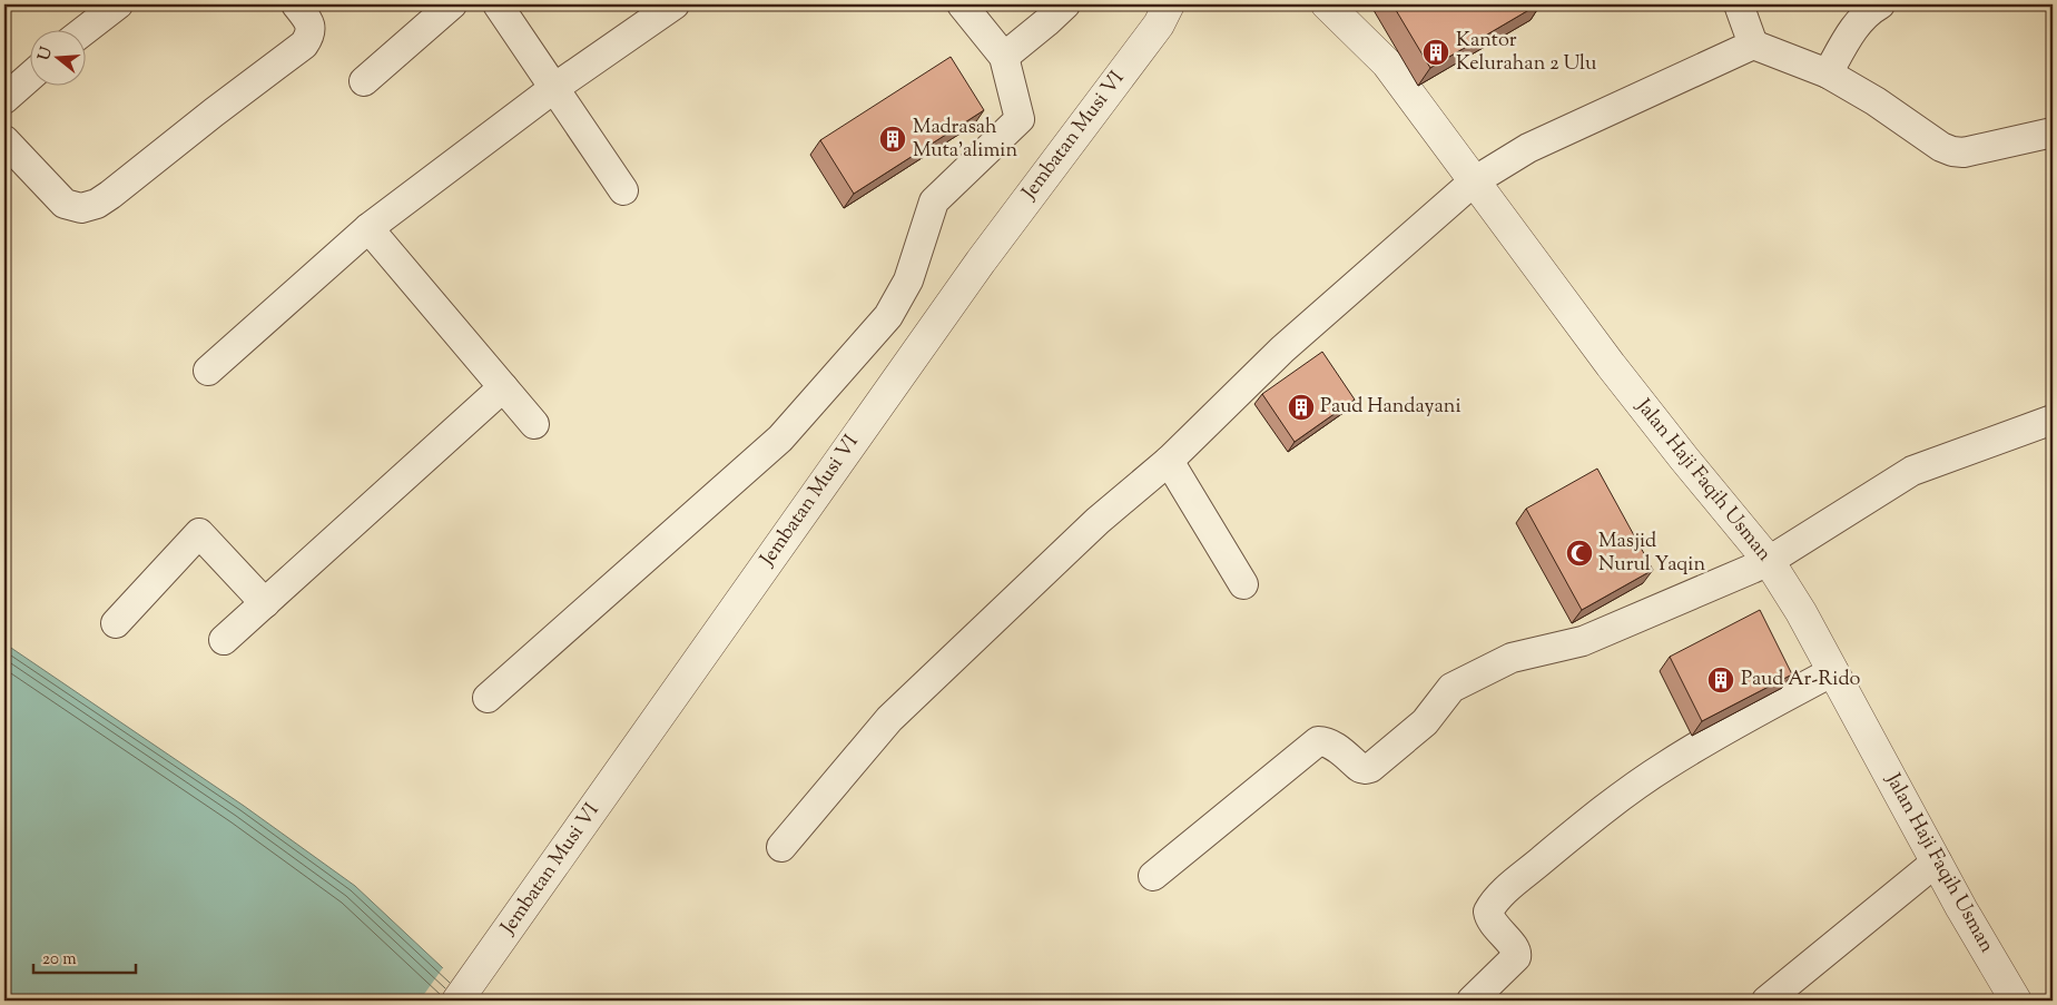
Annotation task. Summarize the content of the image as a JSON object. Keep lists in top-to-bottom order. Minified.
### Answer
{"streets":{"street":["Jembatan Musi VI","Jalan Haji Faqih Usman"]},"places":{"building":["Kantor Kelurahan 2 Ulu","Madrasah Muta'alimin","Paud Handayani","Paud Ar-Rido"],"mosque":["Masjid Nurul Yaqin"]},"scale_bar":"20 m","north":"left"}
